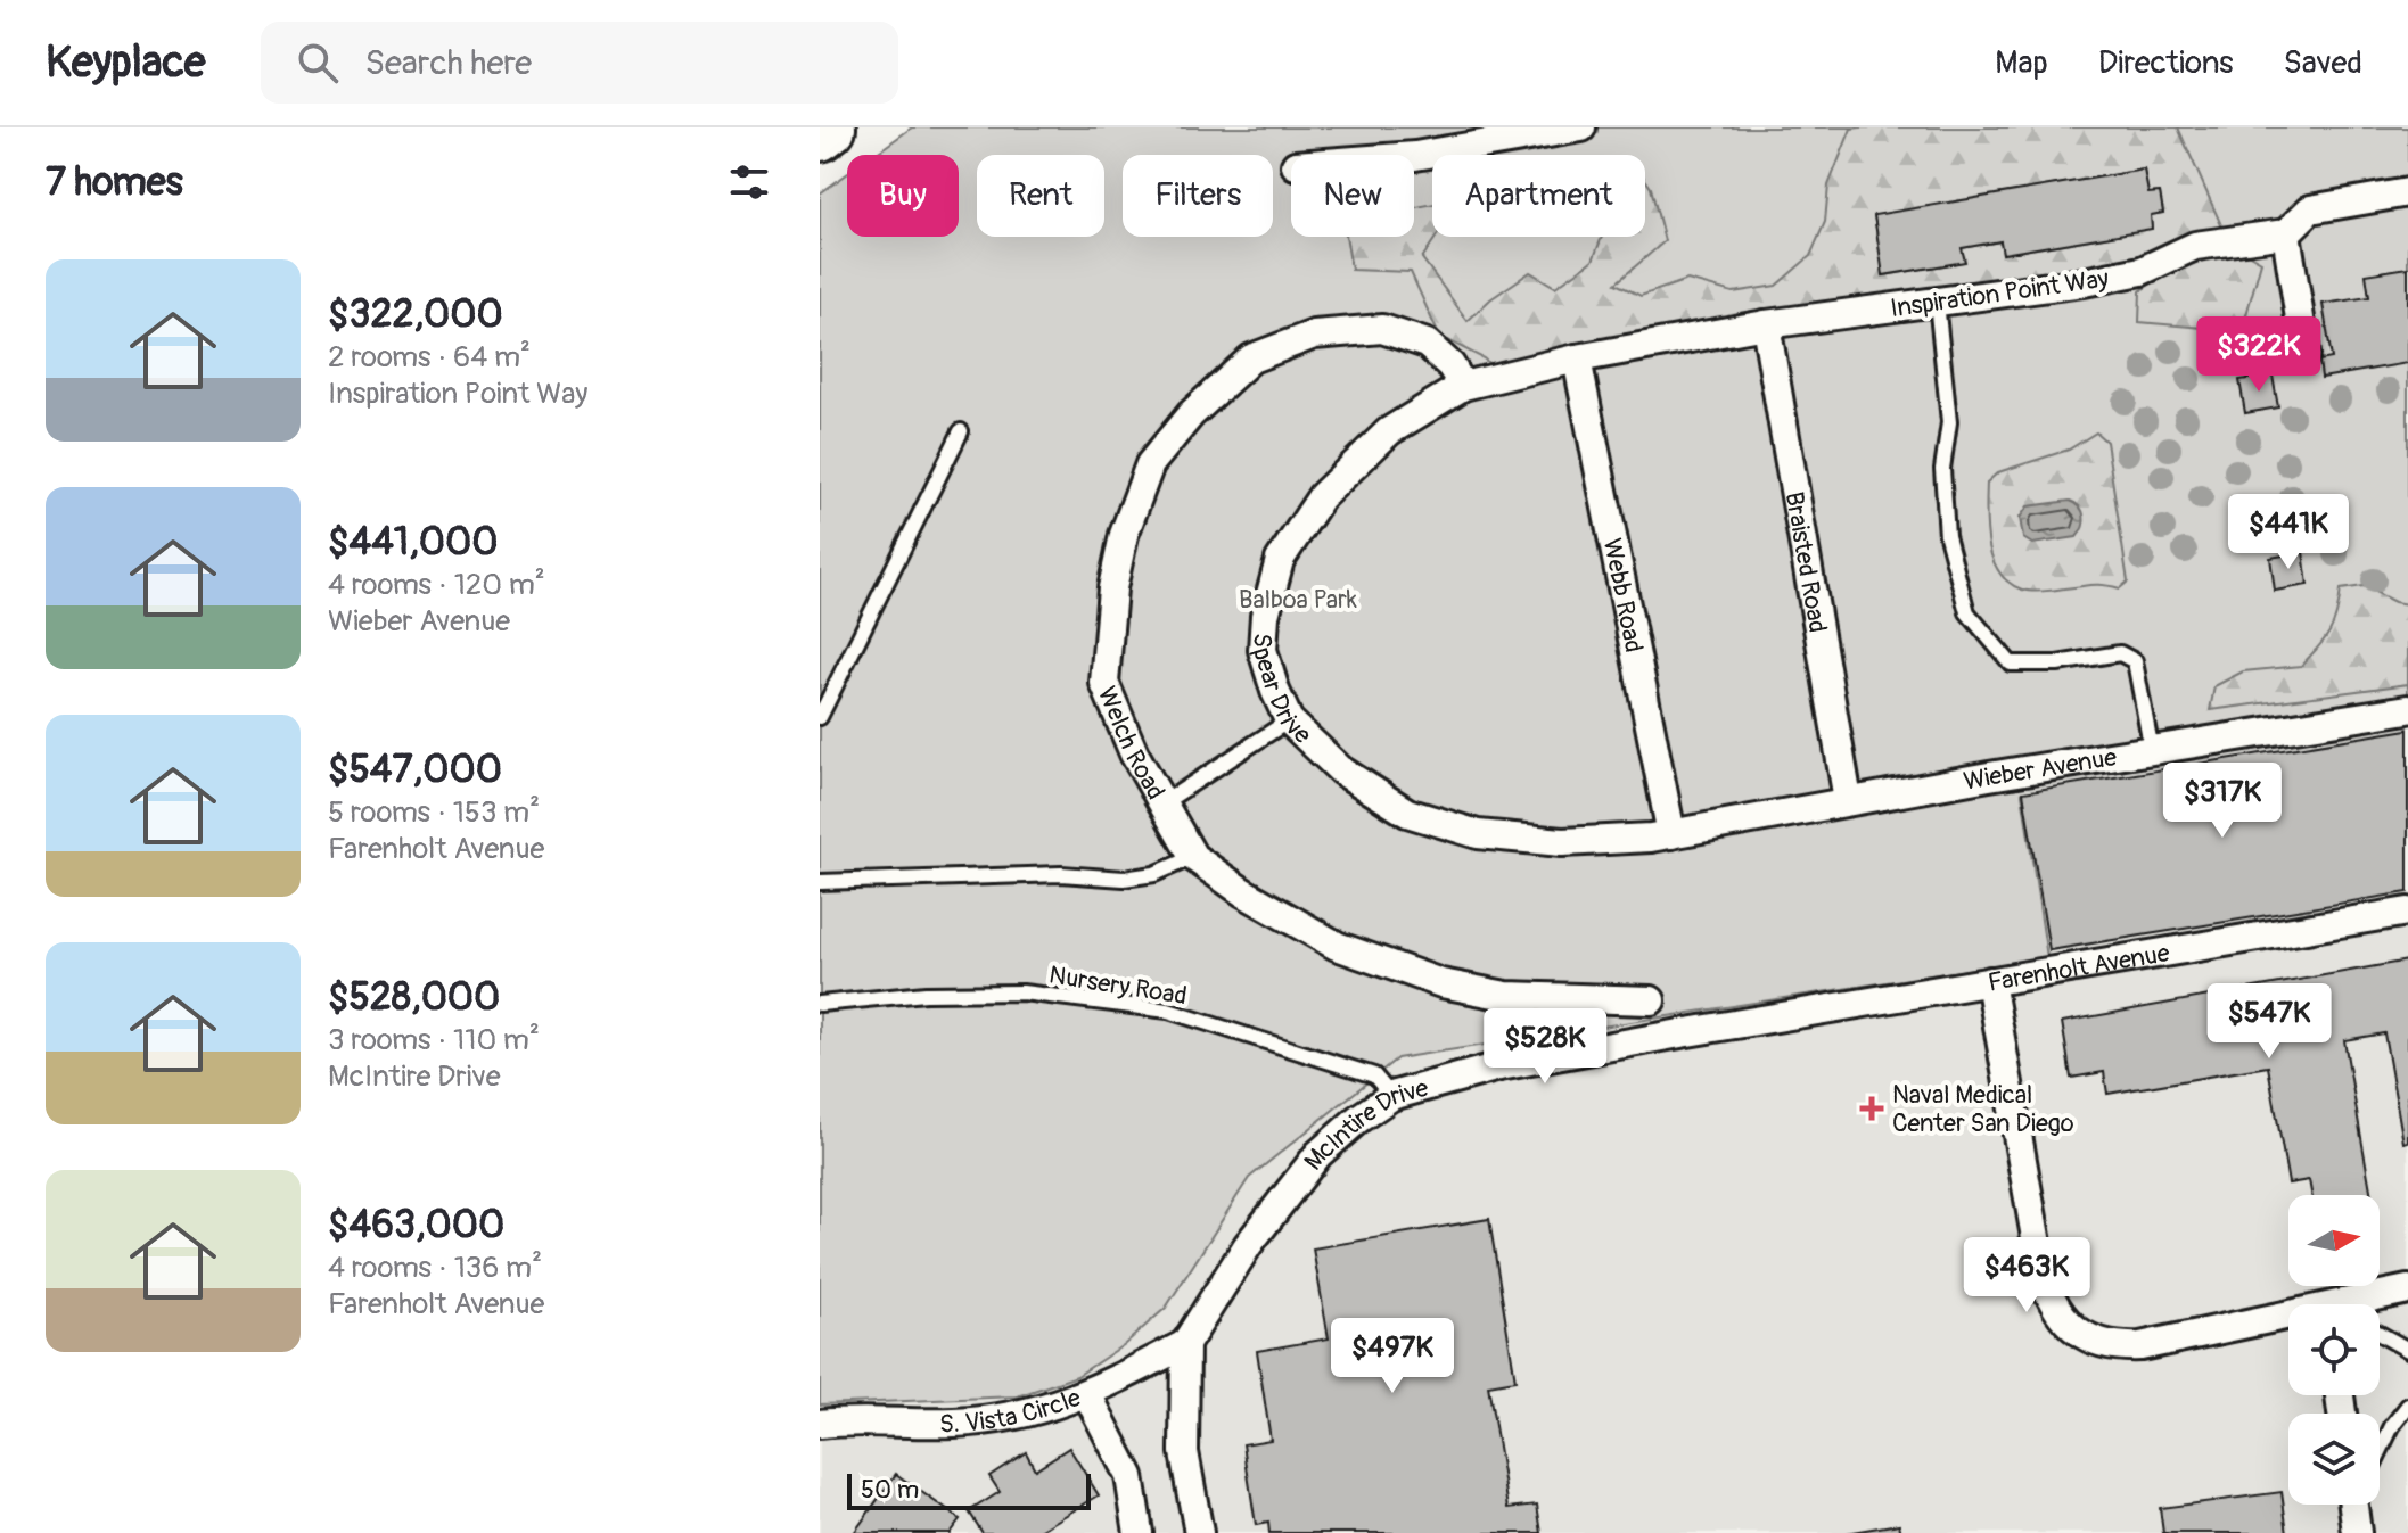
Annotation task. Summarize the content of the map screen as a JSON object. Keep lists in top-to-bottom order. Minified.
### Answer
{"streets":{"street":["Inspiration Point Way","Braisted Road","Webb Road","Spear Drive","Welch Road","Wieber Avenue","Farenholt Avenue","McIntire Drive","S. Vista Circle"],"lane":["Nursery Road"]},"crossings":[["Inspiration Point Way","Braisted Road"],["Inspiration Point Way","Webb Road"],["Inspiration Point Way","Spear Drive"],["Braisted Road","Wieber Avenue"],["Webb Road","Spear Drive"],["Webb Road","Wieber Avenue"],["Spear Drive","Welch Road"],["Spear Drive","Wieber Avenue"],["Farenholt Avenue","McIntire Drive"],["Nursery Road","McIntire Drive"],["McIntire Drive","S. Vista Circle"]],"parks":["Balboa Park"],"places":{"health":["Naval Medical Center San Diego"]},"scale_bar":"50 m","north":"right","page":{"header":"Keyplace","search":"Search here","nav":["Map","Directions","Saved"],"heading":"7 homes","chip":["Buy","Rent","Filters","New","Apartment"],"list":[{"name":"$322,000","note":"2 rooms · 64 m² · Inspiration Point Way"},{"name":"$441,000","note":"4 rooms · 120 m² · Wieber Avenue"},{"name":"$547,000","note":"5 rooms · 153 m² · Farenholt Avenue"},{"name":"$528,000","note":"3 rooms · 110 m² · McIntire Drive"},{"name":"$463,000","note":"4 rooms · 136 m² · Farenholt Avenue"}],"price":["$322K","$441K","$317K","$547K","$528K","$463K","$497K"],"scale":"50 m"}}
